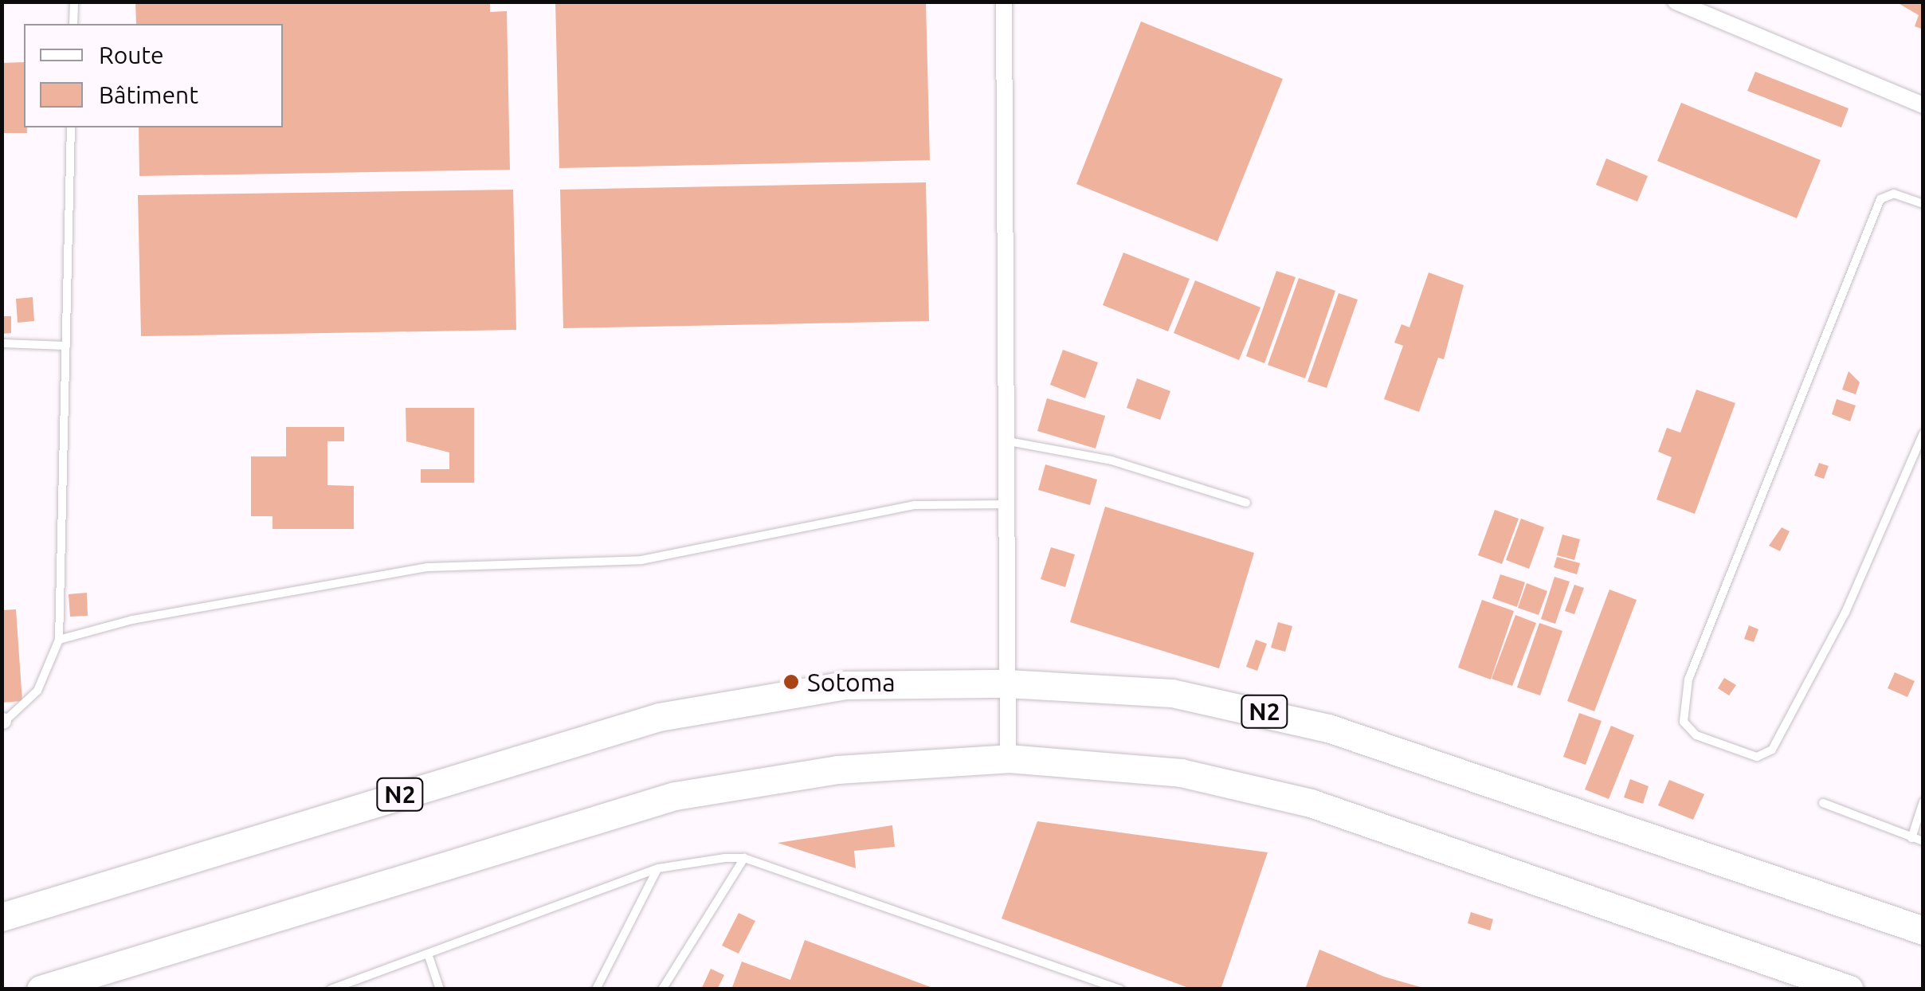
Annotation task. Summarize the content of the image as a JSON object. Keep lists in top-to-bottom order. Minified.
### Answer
{"streets":{"highway":["N2"]},"places":["Sotoma"],"legend":["Route","Bâtiment"]}
